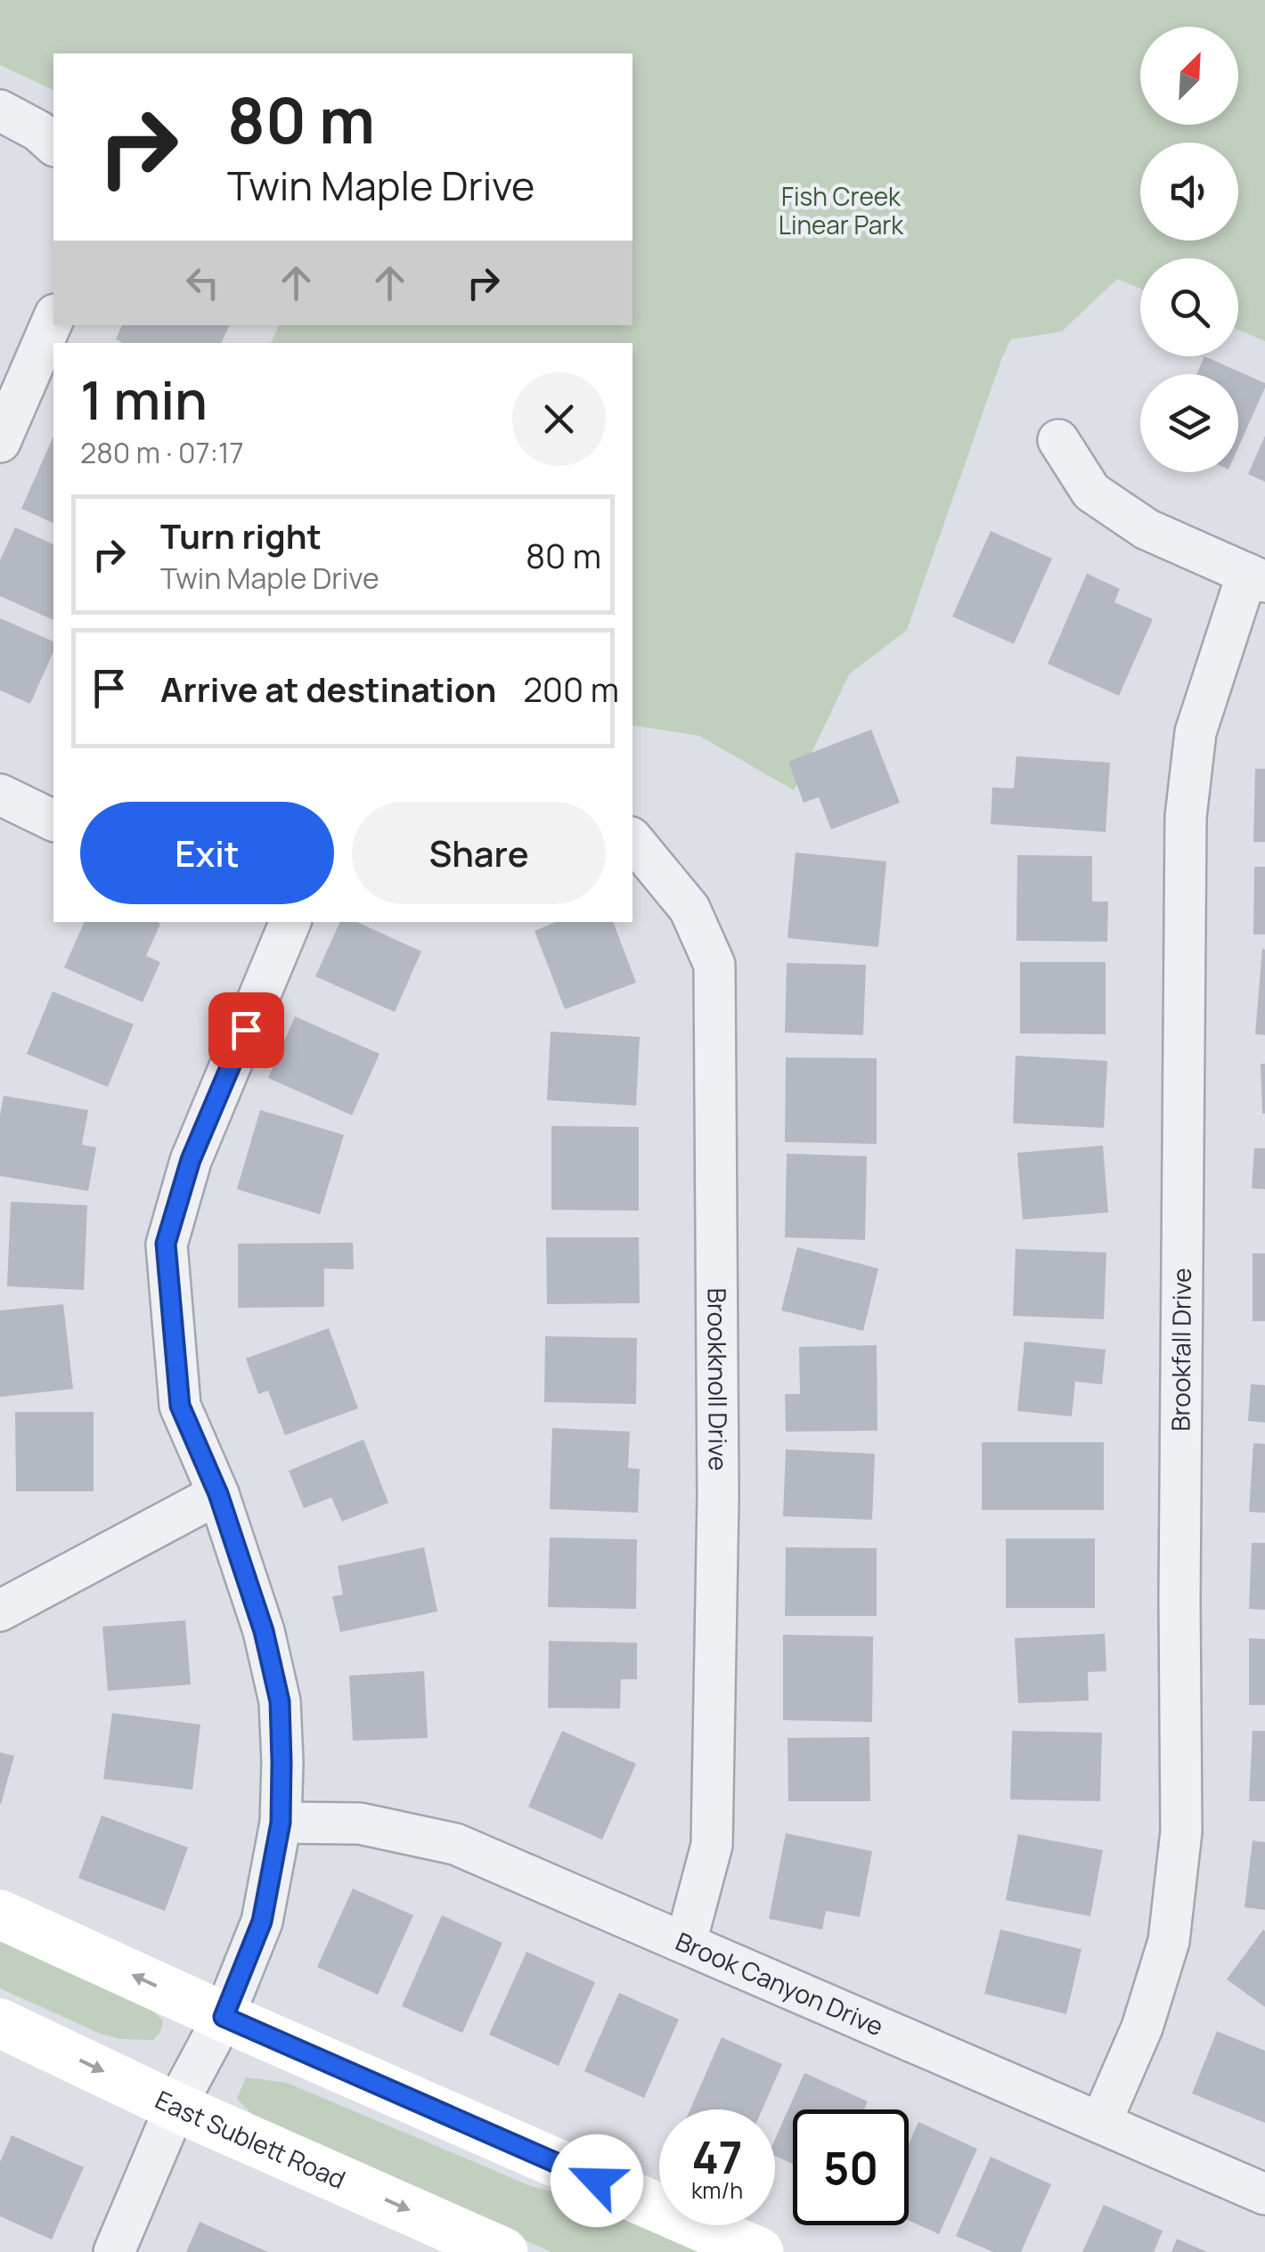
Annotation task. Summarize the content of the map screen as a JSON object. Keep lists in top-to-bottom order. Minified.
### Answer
{"streets":{"main road":["East Sublett Road"],"street":["Brookfall Drive","Brookknoll Drive","Brook Canyon Drive"]},"crossings":[["Brookfall Drive","Brook Canyon Drive"],["Brookknoll Drive","Brook Canyon Drive"]],"parks":["Fish Creek Linear Park"],"north":"top right","page":{"turn":["80 m","Twin Maple Drive"],"heading":["1 min","280 m · 07:17"],"list":[{"name":"Turn right","note":"Twin Maple Drive","value":"80 m"},{"name":"Arrive at destination","value":"200 m"}],"buttons":["Exit","Share"],"speed":"47 km/h","limit":"50"}}
